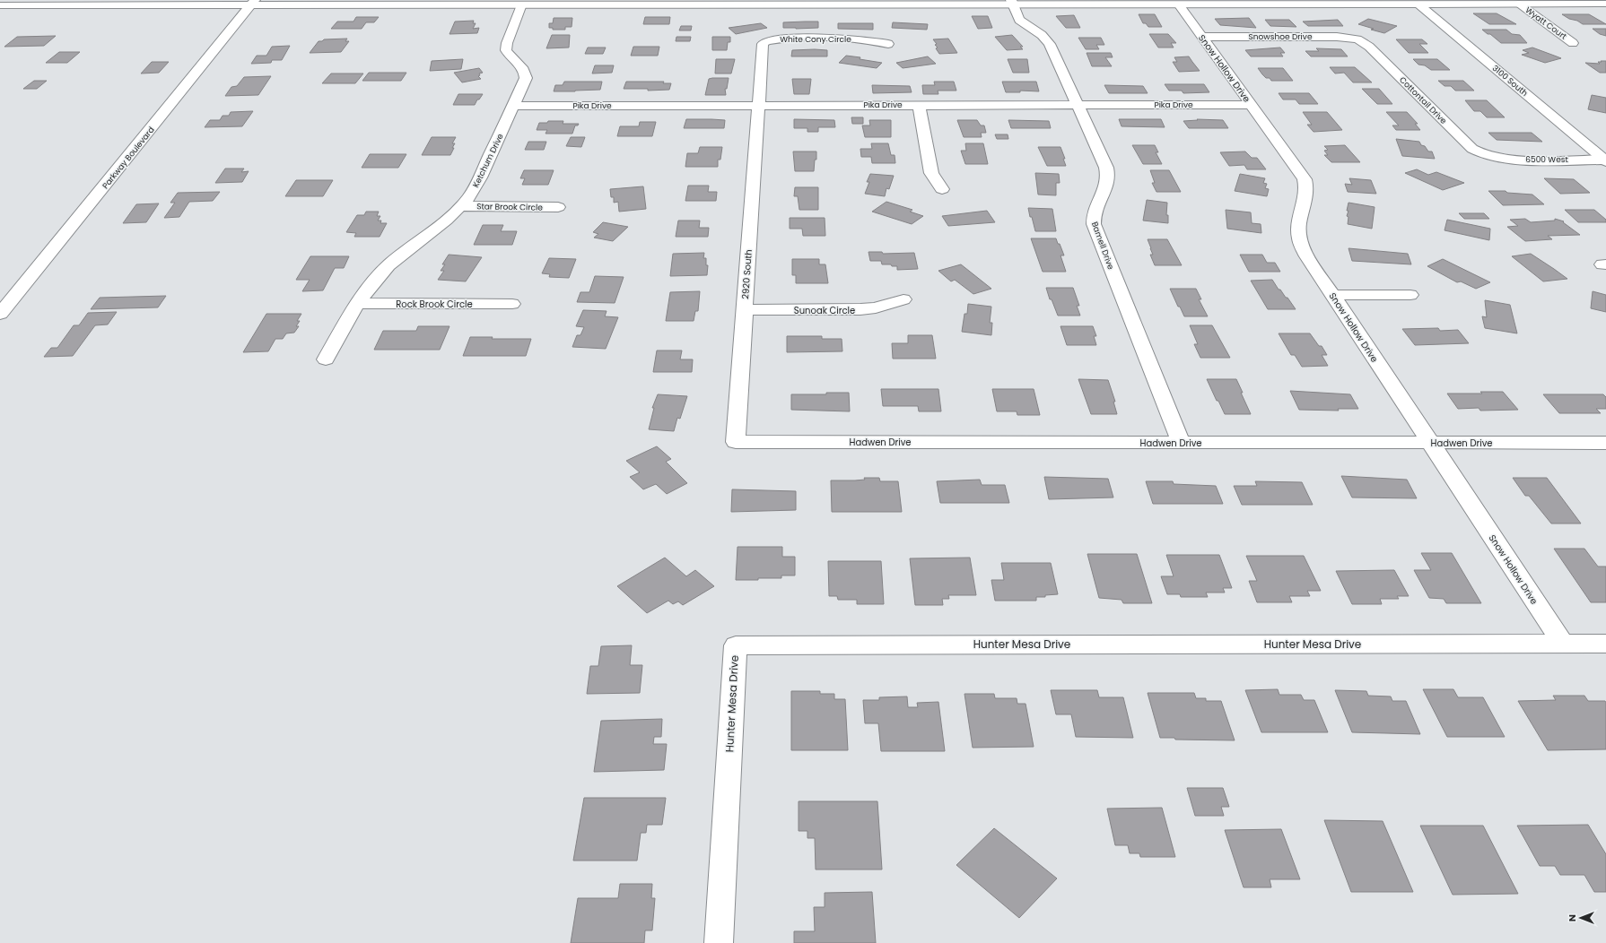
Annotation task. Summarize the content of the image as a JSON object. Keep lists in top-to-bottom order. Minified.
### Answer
{"streets":{"street":["Wyatt Court","Snowshoe Drive","White Cony Circle","Snow Hollow Drive","3100 South","Cottontail Drive","Pika Drive","Parkway Boulevard","6500 West","Ketchum Drive","Star Brook Circle","Bamell Drive","2920 South","Rock Brook Circle","Sunoak Circle","Hadwen Drive","Hunter Mesa Drive"]},"crossings":[["Snowshoe Drive","Snow Hollow Drive"],["Snowshoe Drive","Cottontail Drive"],["White Cony Circle","Pika Drive"],["White Cony Circle","2920 South"],["Snow Hollow Drive","Pika Drive"],["Snow Hollow Drive","Hadwen Drive"],["Snow Hollow Drive","Hunter Mesa Drive"],["3100 South","6500 West"],["Cottontail Drive","6500 West"],["Pika Drive","Ketchum Drive"],["Pika Drive","Bamell Drive"],["Pika Drive","2920 South"],["Ketchum Drive","Star Brook Circle"],["Ketchum Drive","Rock Brook Circle"],["Bamell Drive","Hadwen Drive"],["2920 South","Sunoak Circle"],["2920 South","Hadwen Drive"]],"north":"left"}
